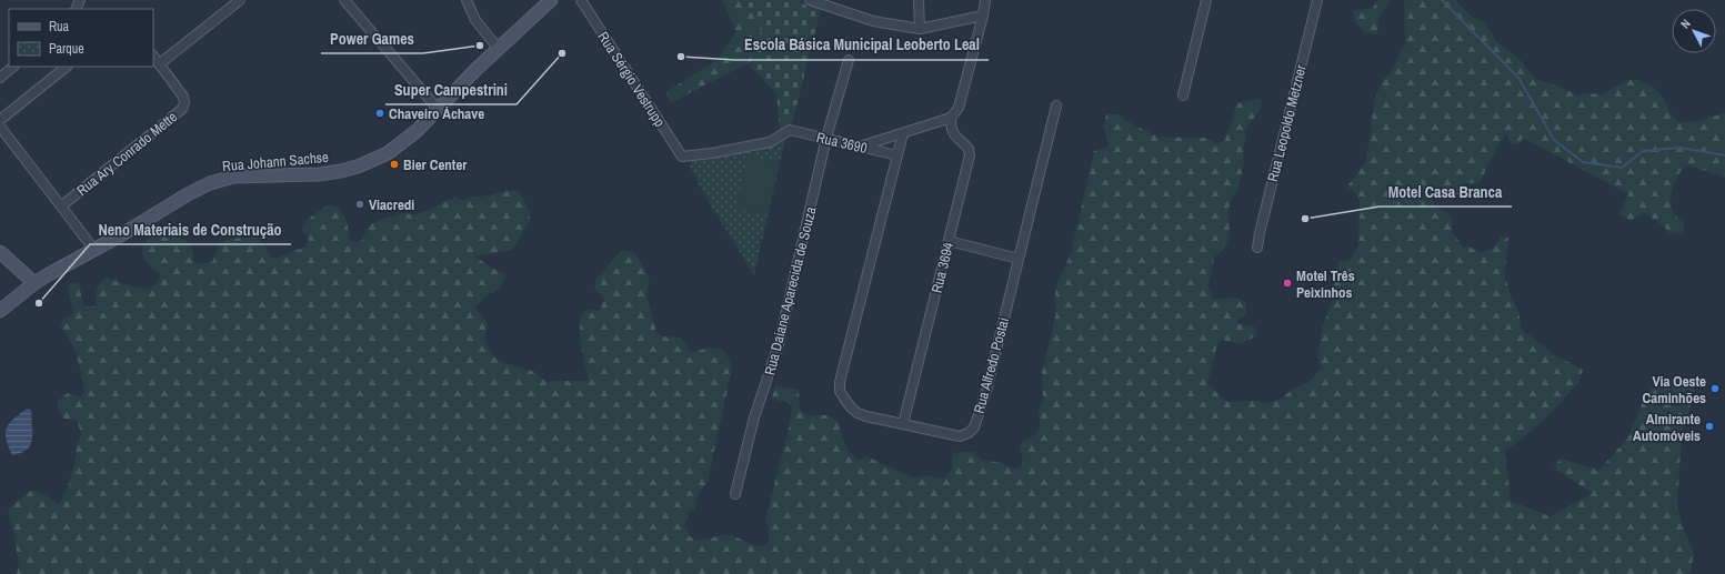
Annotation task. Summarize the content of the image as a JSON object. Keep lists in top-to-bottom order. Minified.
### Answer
{"streets":{"street":["Rua Sérgio Vestrupp","Rua Leopoldo Metzner","Rua 3690","Rua Ary Conrado Mette","Rua Johann Sachse","Rua 3694","Rua Daiane Aparecida de Souza","Rua Alfredo Postai"]},"crossings":[["Rua Sérgio Vestrupp","Rua 3690"],["Rua 3690","Rua Daiane Aparecida de Souza"],["Rua 3690","Rua Alfredo Postai"],["Rua 3694","Rua Alfredo Postai"]],"places":["Power Games","Super Campestrini","Escola Básica Municipal Leoberto Leal","Chaveiro Áchave","Bier Center","Viacredi","Motel Casa Branca","Motel Três Peixinhos","Neno Materiais de Construção","Via Oeste Caminhões","Almirante Automóveis"],"legend":["Rua","Parque"],"north":"top left"}
